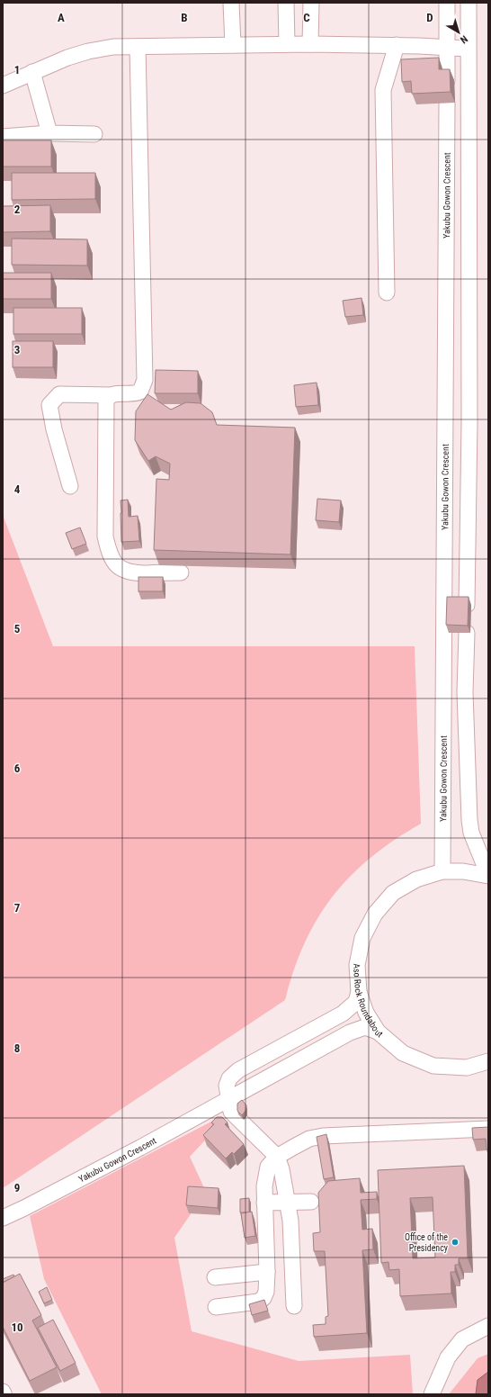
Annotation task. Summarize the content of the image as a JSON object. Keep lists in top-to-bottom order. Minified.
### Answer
{"streets":{"street":["Yakubu Gowon Crescent","Aso Rock Roundabout"]},"crossings":[["Yakubu Gowon Crescent","Aso Rock Roundabout"]],"places":["Office of the Presidency"],"north":"bottom right","grid":{"columns":["A","B","C","D"],"rows":["1","2","3","4","5","6","7","8","9","10"]}}
